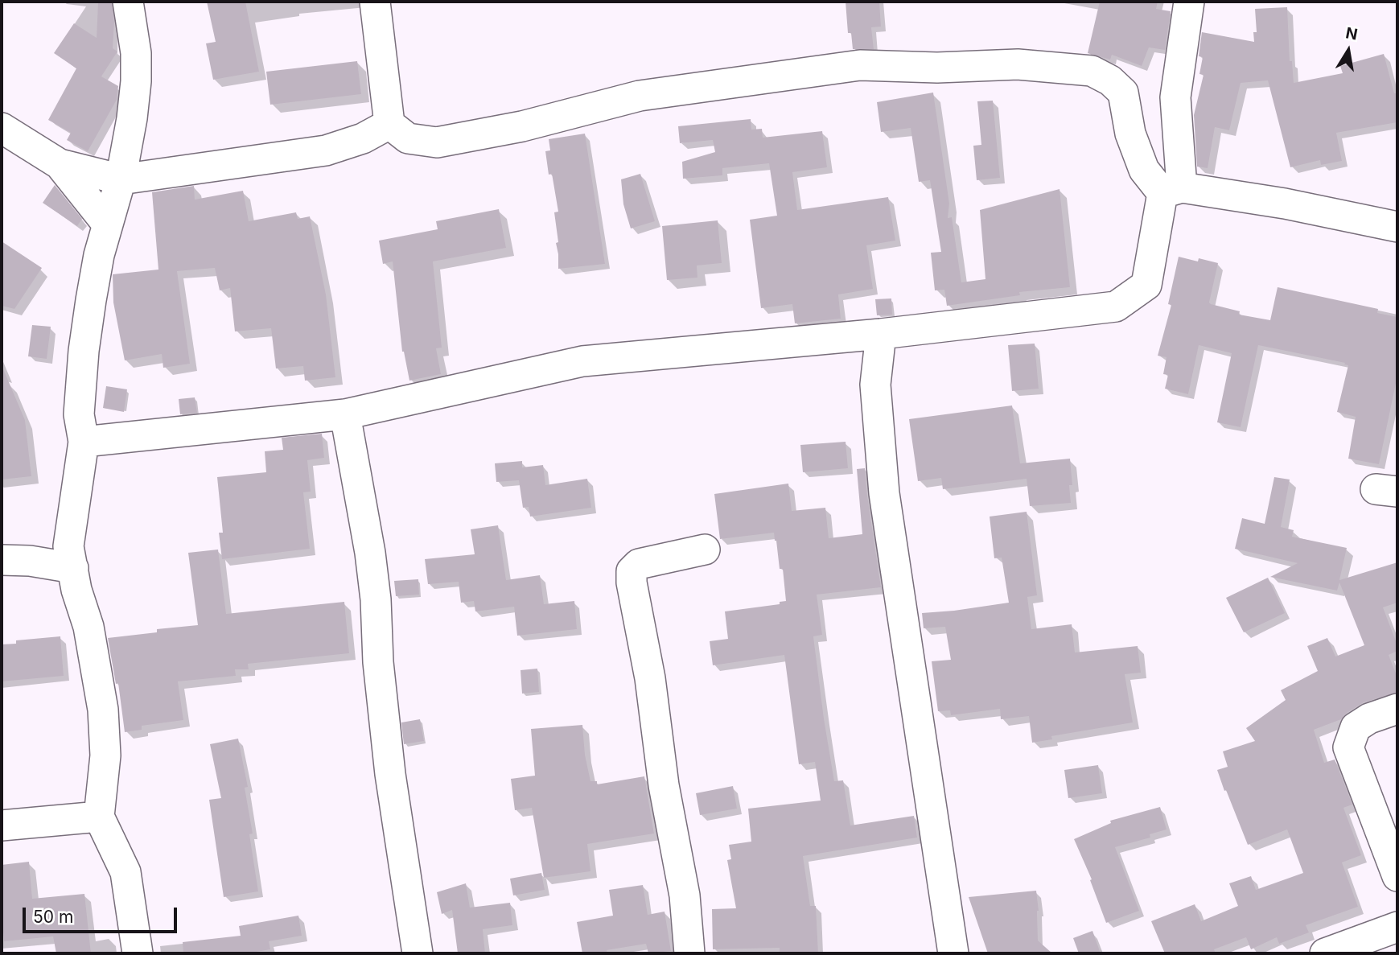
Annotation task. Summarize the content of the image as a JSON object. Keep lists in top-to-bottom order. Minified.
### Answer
{"scale_bar":"50 m","north":"top"}
